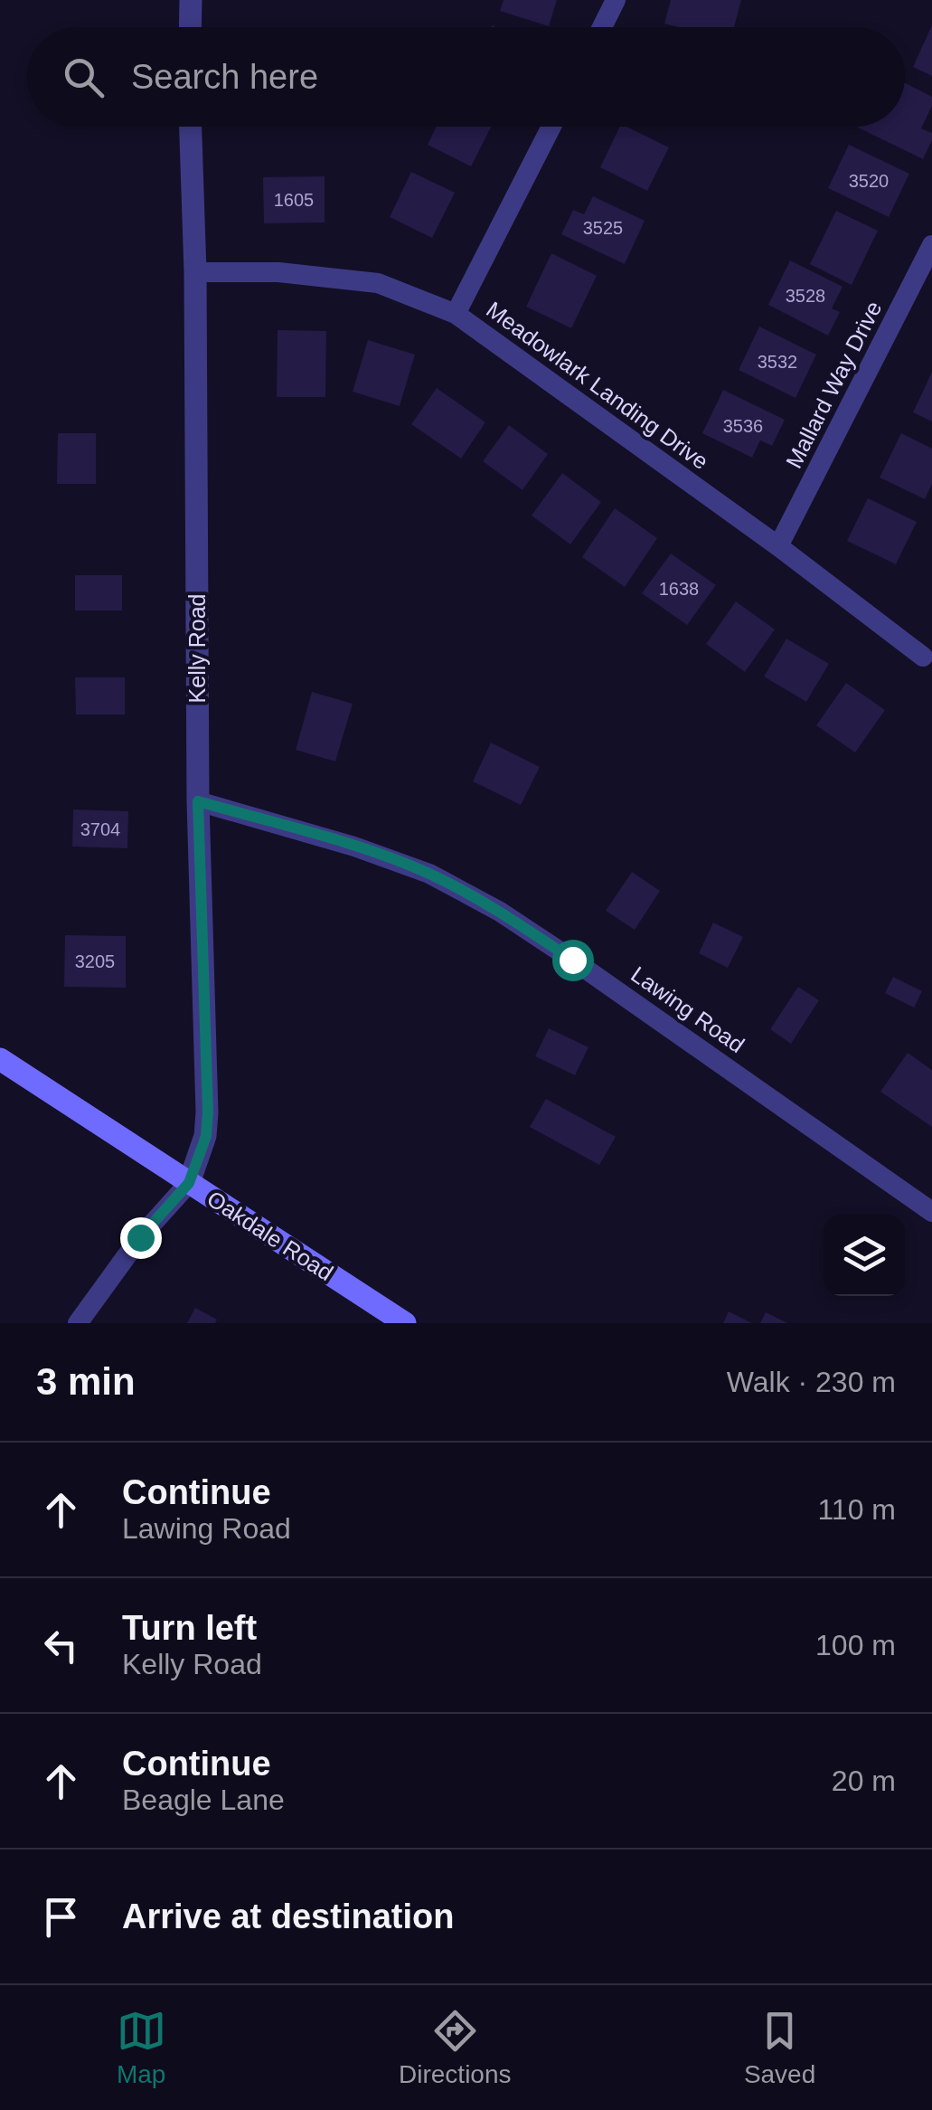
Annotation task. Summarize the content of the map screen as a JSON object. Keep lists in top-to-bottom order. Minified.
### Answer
{"streets":{"main road":["Oakdale Road"],"street":["Mallard Way Drive","Meadowlark Landing Drive","Kelly Road","Lawing Road"]},"crossings":[["Mallard Way Drive","Meadowlark Landing Drive"],["Meadowlark Landing Drive","Kelly Road"],["Kelly Road","Lawing Road"],["Kelly Road","Oakdale Road"]],"house_numbers":["3520","1605","3525","3528","3532","3536","1638","3704","3205"],"page":{"search":"Search here","heading":["3 min","Walk · 230 m"],"list":[["Continue","Lawing Road","110 m"],["Turn left","Kelly Road","100 m"],["Continue","Beagle Lane","20 m"],"Arrive at destination"],"nav":["Map","Directions","Saved"]}}
